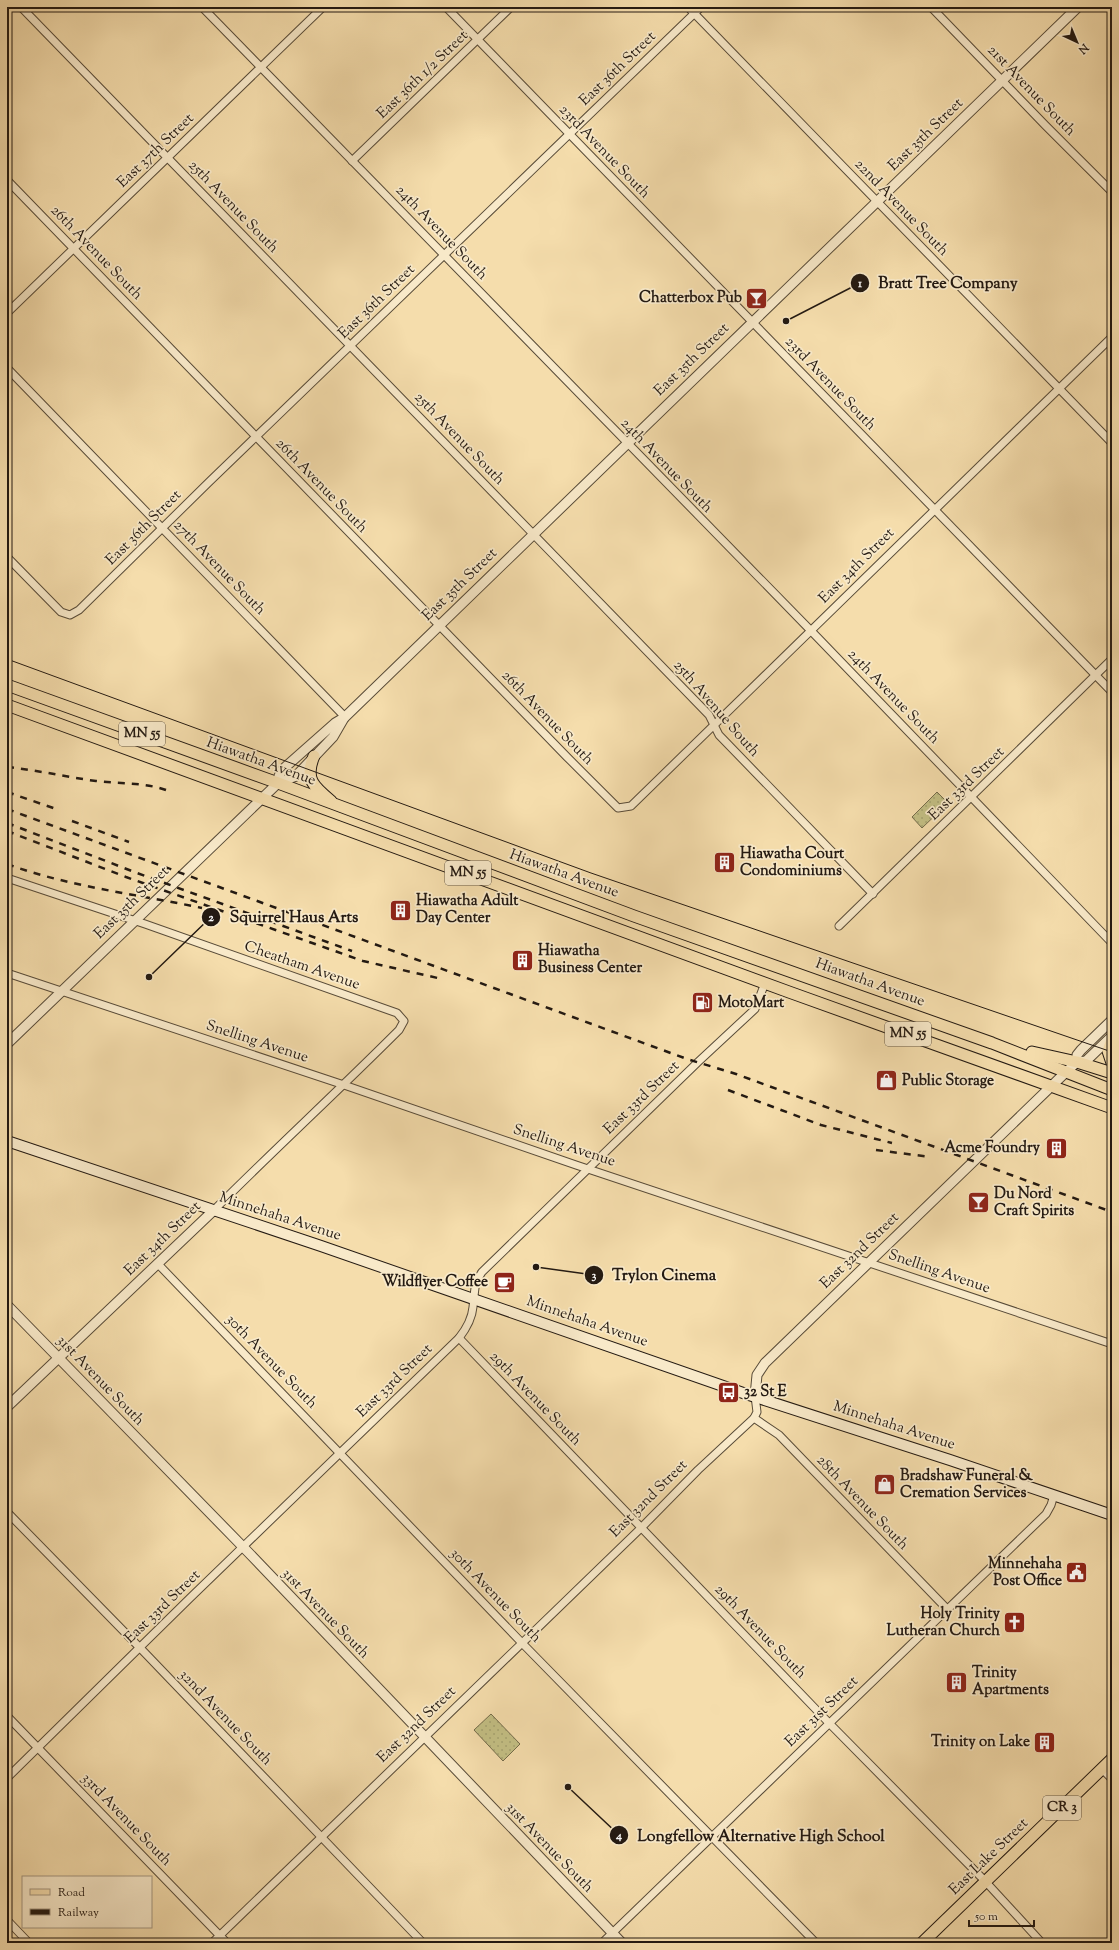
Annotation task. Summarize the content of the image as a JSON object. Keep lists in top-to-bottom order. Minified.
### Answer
{"streets":{"main road":["MN 55","Hiawatha Avenue","Minnehaha Avenue","CR 3","East Lake Street"],"street":["East 36th Street","East 36th 1/2 Street","21st Avenue South","East 35th Street","East 37th Street","23rd Avenue South","25th Avenue South","22nd Avenue South","24th Avenue South","26th Avenue South","East 34th Street","27th Avenue South","East 33rd Street","Cheatham Avenue","Snelling Avenue","East 32nd Street","30th Avenue South","31st Avenue South","29th Avenue South","28th Avenue South","East 31st Street","32nd Avenue South","33rd Avenue South"]},"crossings":[["East 36th Street","23rd Avenue South"],["East 36th Street","25th Avenue South"],["East 36th Street","22nd Avenue South"],["East 36th Street","24th Avenue South"],["East 36th Street","26th Avenue South"],["East 36th Street","27th Avenue South"],["East 36th 1/2 Street","23rd Avenue South"],["East 36th 1/2 Street","24th Avenue South"],["21st Avenue South","East 35th Street"],["East 35th Street","23rd Avenue South"],["East 35th Street","25th Avenue South"],["East 35th Street","22nd Avenue South"],["East 35th Street","24th Avenue South"],["East 35th Street","26th Avenue South"],["East 35th Street","27th Avenue South"],["East 35th Street","MN 55"],["East 35th Street","Hiawatha Avenue"],["East 35th Street","Cheatham Avenue"],["East 35th Street","Snelling Avenue"],["East 37th Street","25th Avenue South"],["East 37th Street","24th Avenue South"],["East 37th Street","26th Avenue South"],["23rd Avenue South","East 34th Street"],["23rd Avenue South","East 33rd Street"],["25th Avenue South","East 34th Street"],["25th Avenue South","East 33rd Street"],["22nd Avenue South","East 34th Street"],["24th Avenue South","East 34th Street"],["24th Avenue South","East 33rd Street"],["26th Avenue South","East 34th Street"],["East 34th Street","Cheatham Avenue"],["East 34th Street","Snelling Avenue"],["East 34th Street","Minnehaha Avenue"],["East 34th Street","30th Avenue South"],["East 34th Street","31st Avenue South"],["MN 55","East 33rd Street"],["MN 55","East 32nd Street"],["Hiawatha Avenue","East 32nd Street"],["East 33rd Street","Snelling Avenue"],["East 33rd Street","Minnehaha Avenue"],["East 33rd Street","30th Avenue South"],["East 33rd Street","31st Avenue South"],["East 33rd Street","29th Avenue South"],["East 33rd Street","32nd Avenue South"],["East 33rd Street","33rd Avenue South"],["Snelling Avenue","East 32nd Street"],["Minnehaha Avenue","East 32nd Street"],["Minnehaha Avenue","East 31st Street"],["East 32nd Street","30th Avenue South"],["East 32nd Street","31st Avenue South"],["East 32nd Street","29th Avenue South"],["East 32nd Street","28th Avenue South"],["East 32nd Street","32nd Avenue South"],["East 32nd Street","33rd Avenue South"],["30th Avenue South","East 31st Street"],["31st Avenue South","East 31st Street"],["29th Avenue South","East 31st Street"],["29th Avenue South","East Lake Street"],["28th Avenue South","East 31st Street"]],"places":{"bar":["Chatterbox Pub","Du Nord Craft Spirits"],"other":["Bratt Tree Company","Squirrel Haus Arts","Trylon Cinema","Longfellow Alternative High School"],"building":["Hiawatha Court Condominiums","Hiawatha Adult Day Center","Hiawatha Business Center","Acme Foundry","Trinity Apartments","Trinity on Lake"],"fuel station":["MotoMart"],"shop":["Public Storage","Bradshaw Funeral & Cremation Services"],"cafe":["Wildflyer Coffee"],"bus stop":["32 St E"],"public building":["Minnehaha Post Office"],"church":["Holy Trinity Lutheran Church"]},"legend":["Road","Railway"],"scale_bar":"50 m","north":"bottom right"}
